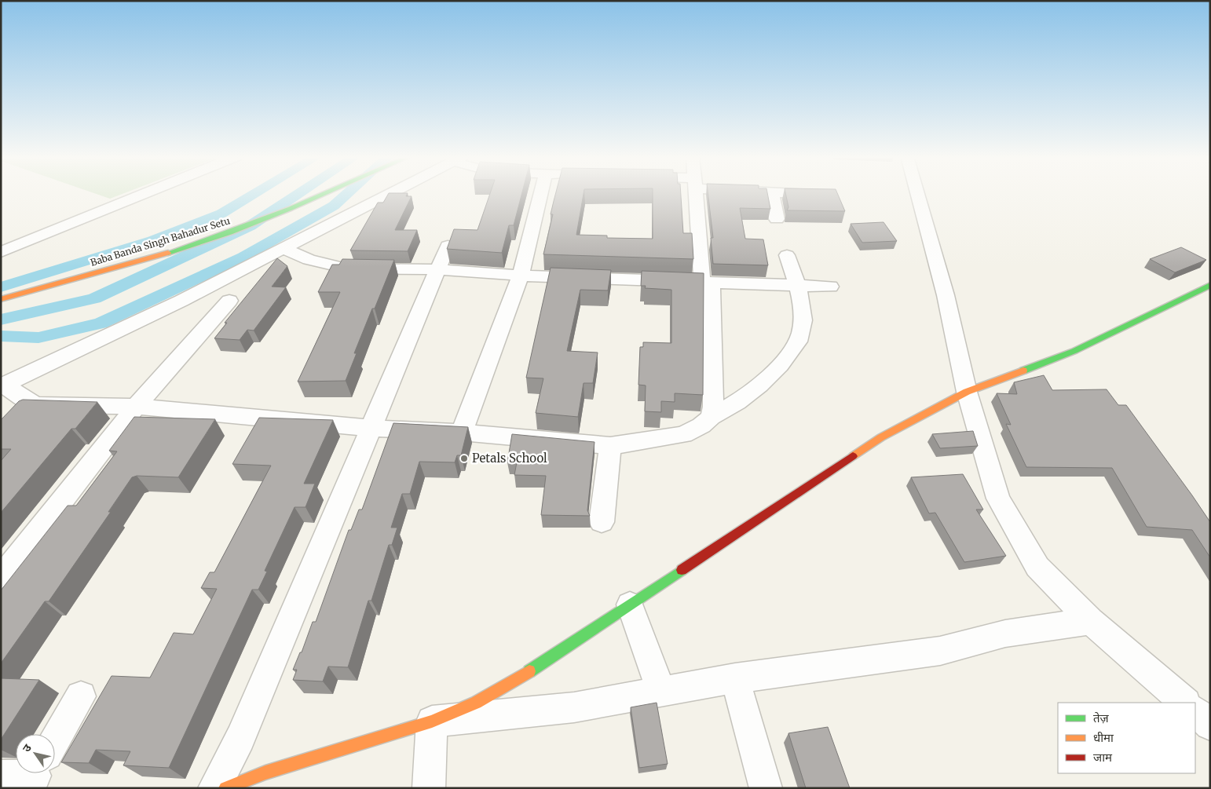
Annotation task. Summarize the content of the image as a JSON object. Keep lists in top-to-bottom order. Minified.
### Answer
{"streets":{"main road":["Baba Banda Singh Bahadur Setu"]},"places":["Petals School"],"legend":["तेज़","धीमा","जाम"],"north":"top left"}
